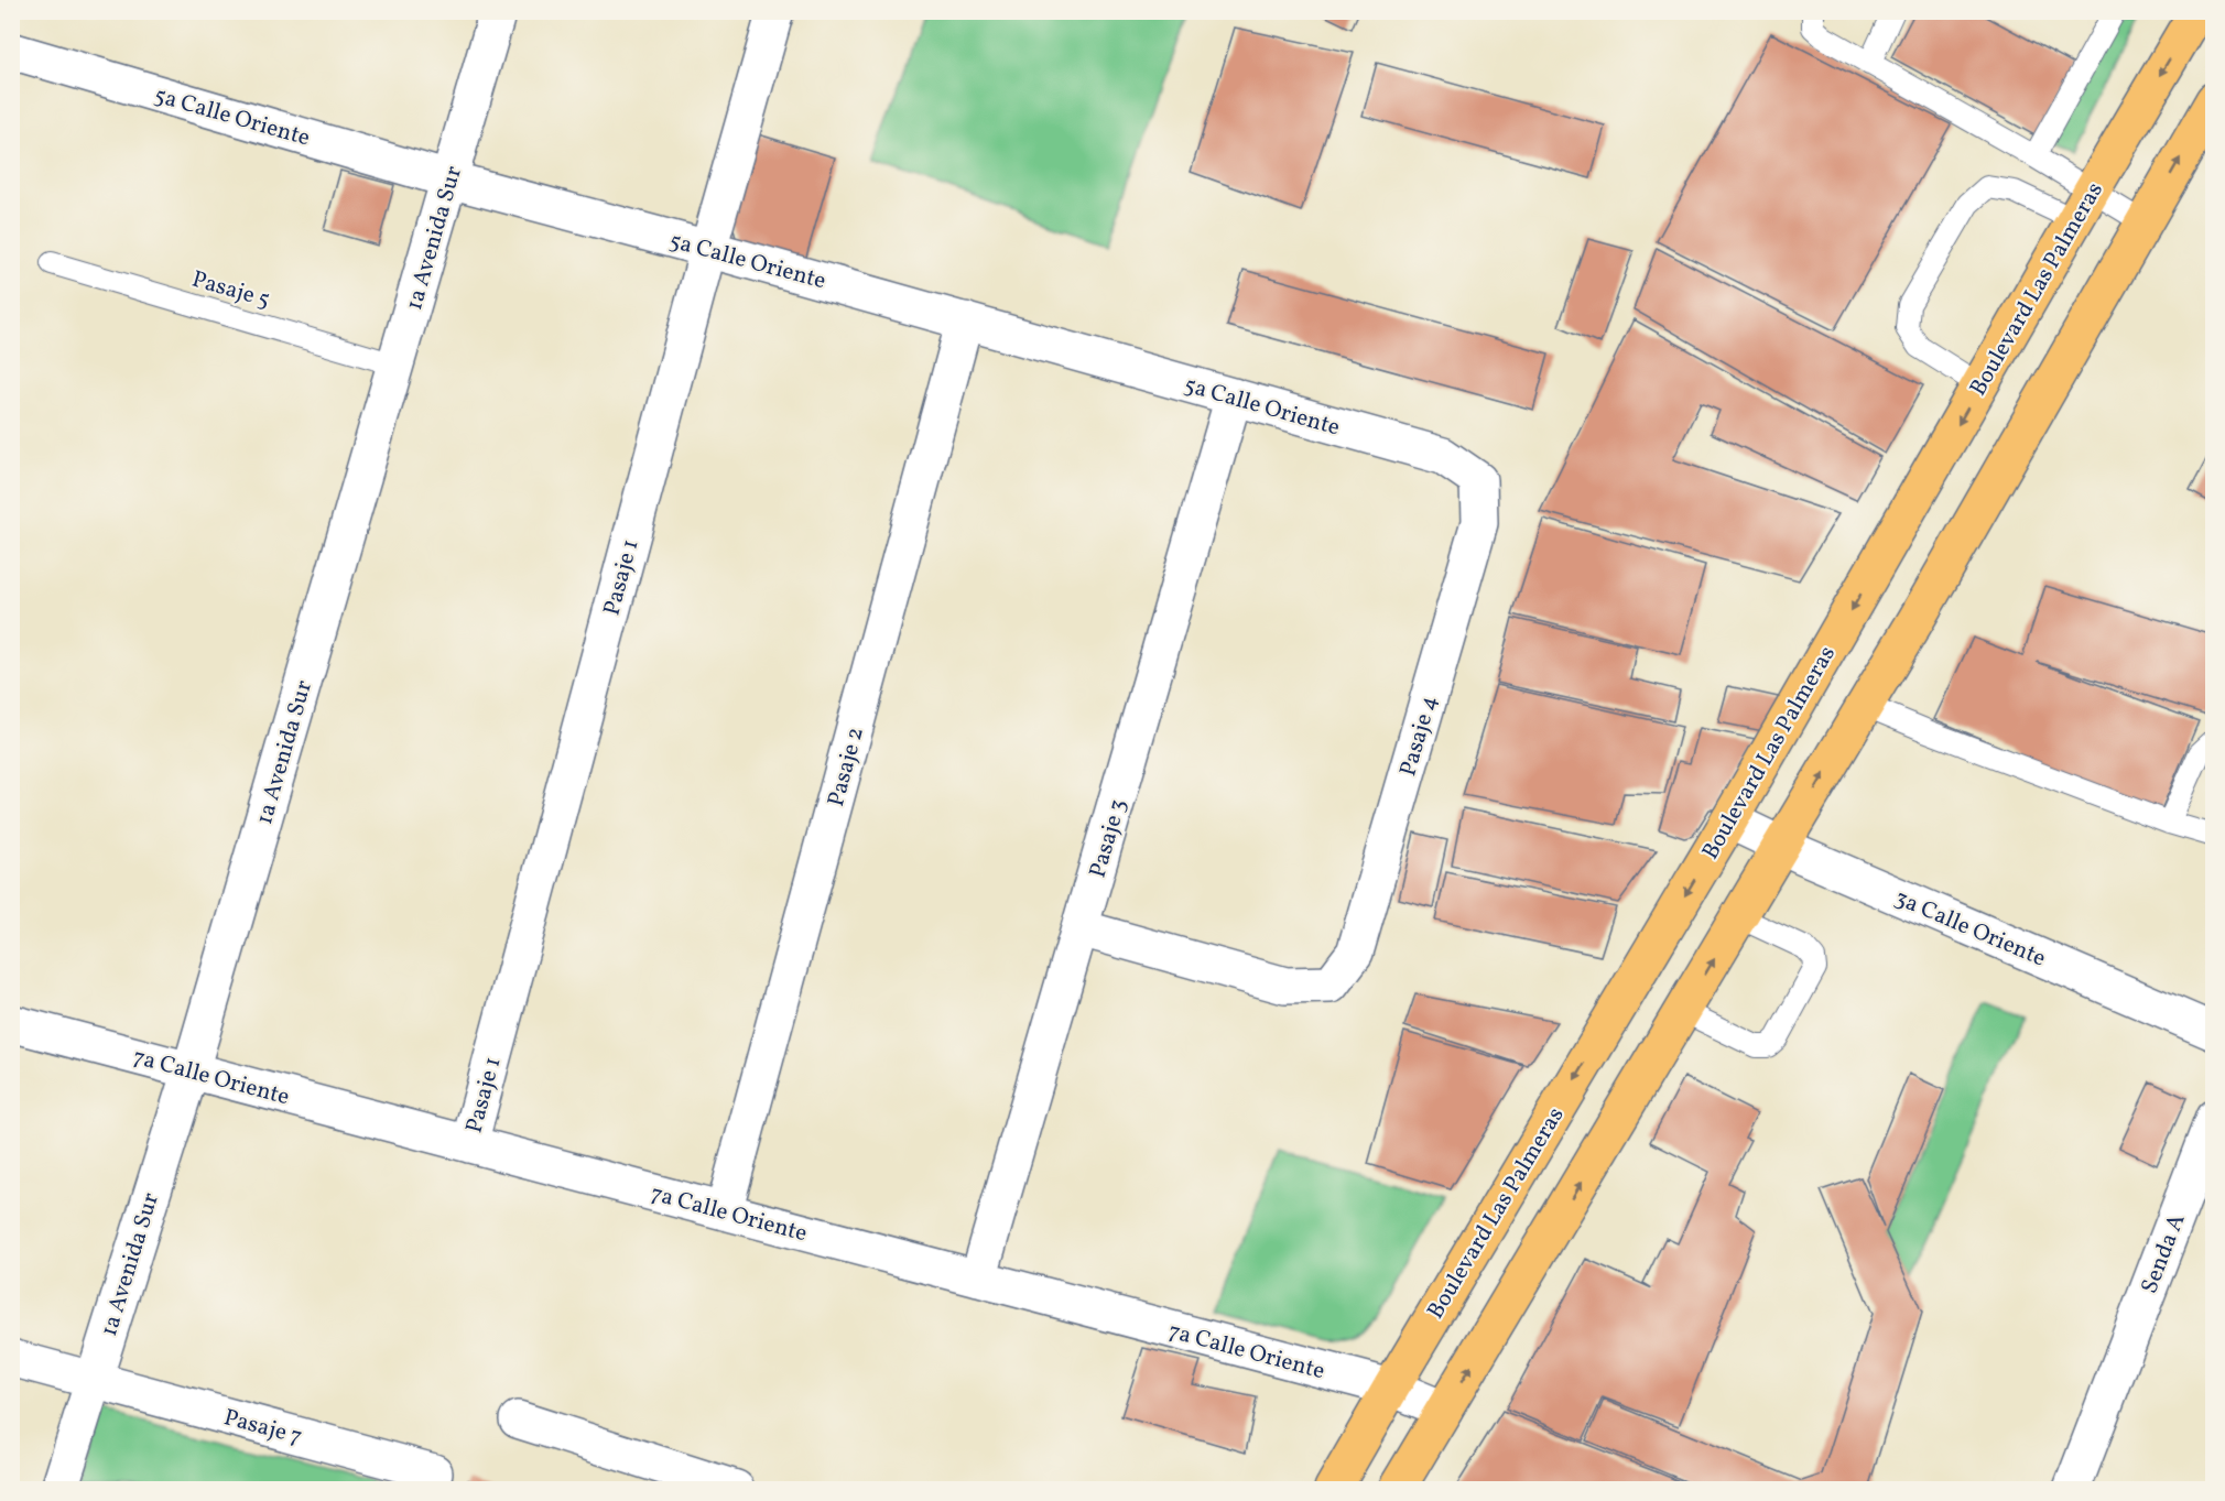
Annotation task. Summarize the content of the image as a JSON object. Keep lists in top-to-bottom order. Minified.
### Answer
{"streets":{"main road":["Boulevard Las Palmeras"],"street":["5a Calle Oriente","1a Avenida Sur","Pasaje 1","Pasaje 4","Pasaje 2","Pasaje 3","3a Calle Oriente","7a Calle Oriente","Senda A","Pasaje 7"],"lane":["Pasaje 5"]},"crossings":[["5a Calle Oriente","1a Avenida Sur"],["5a Calle Oriente","Pasaje 1"],["5a Calle Oriente","Pasaje 4"],["5a Calle Oriente","Pasaje 2"],["5a Calle Oriente","Pasaje 3"],["1a Avenida Sur","Pasaje 5"],["1a Avenida Sur","7a Calle Oriente"],["1a Avenida Sur","Pasaje 7"],["Boulevard Las Palmeras","3a Calle Oriente"],["Boulevard Las Palmeras","7a Calle Oriente"],["Pasaje 1","7a Calle Oriente"],["Pasaje 4","Pasaje 3"],["Pasaje 2","7a Calle Oriente"],["Pasaje 3","7a Calle Oriente"]]}
